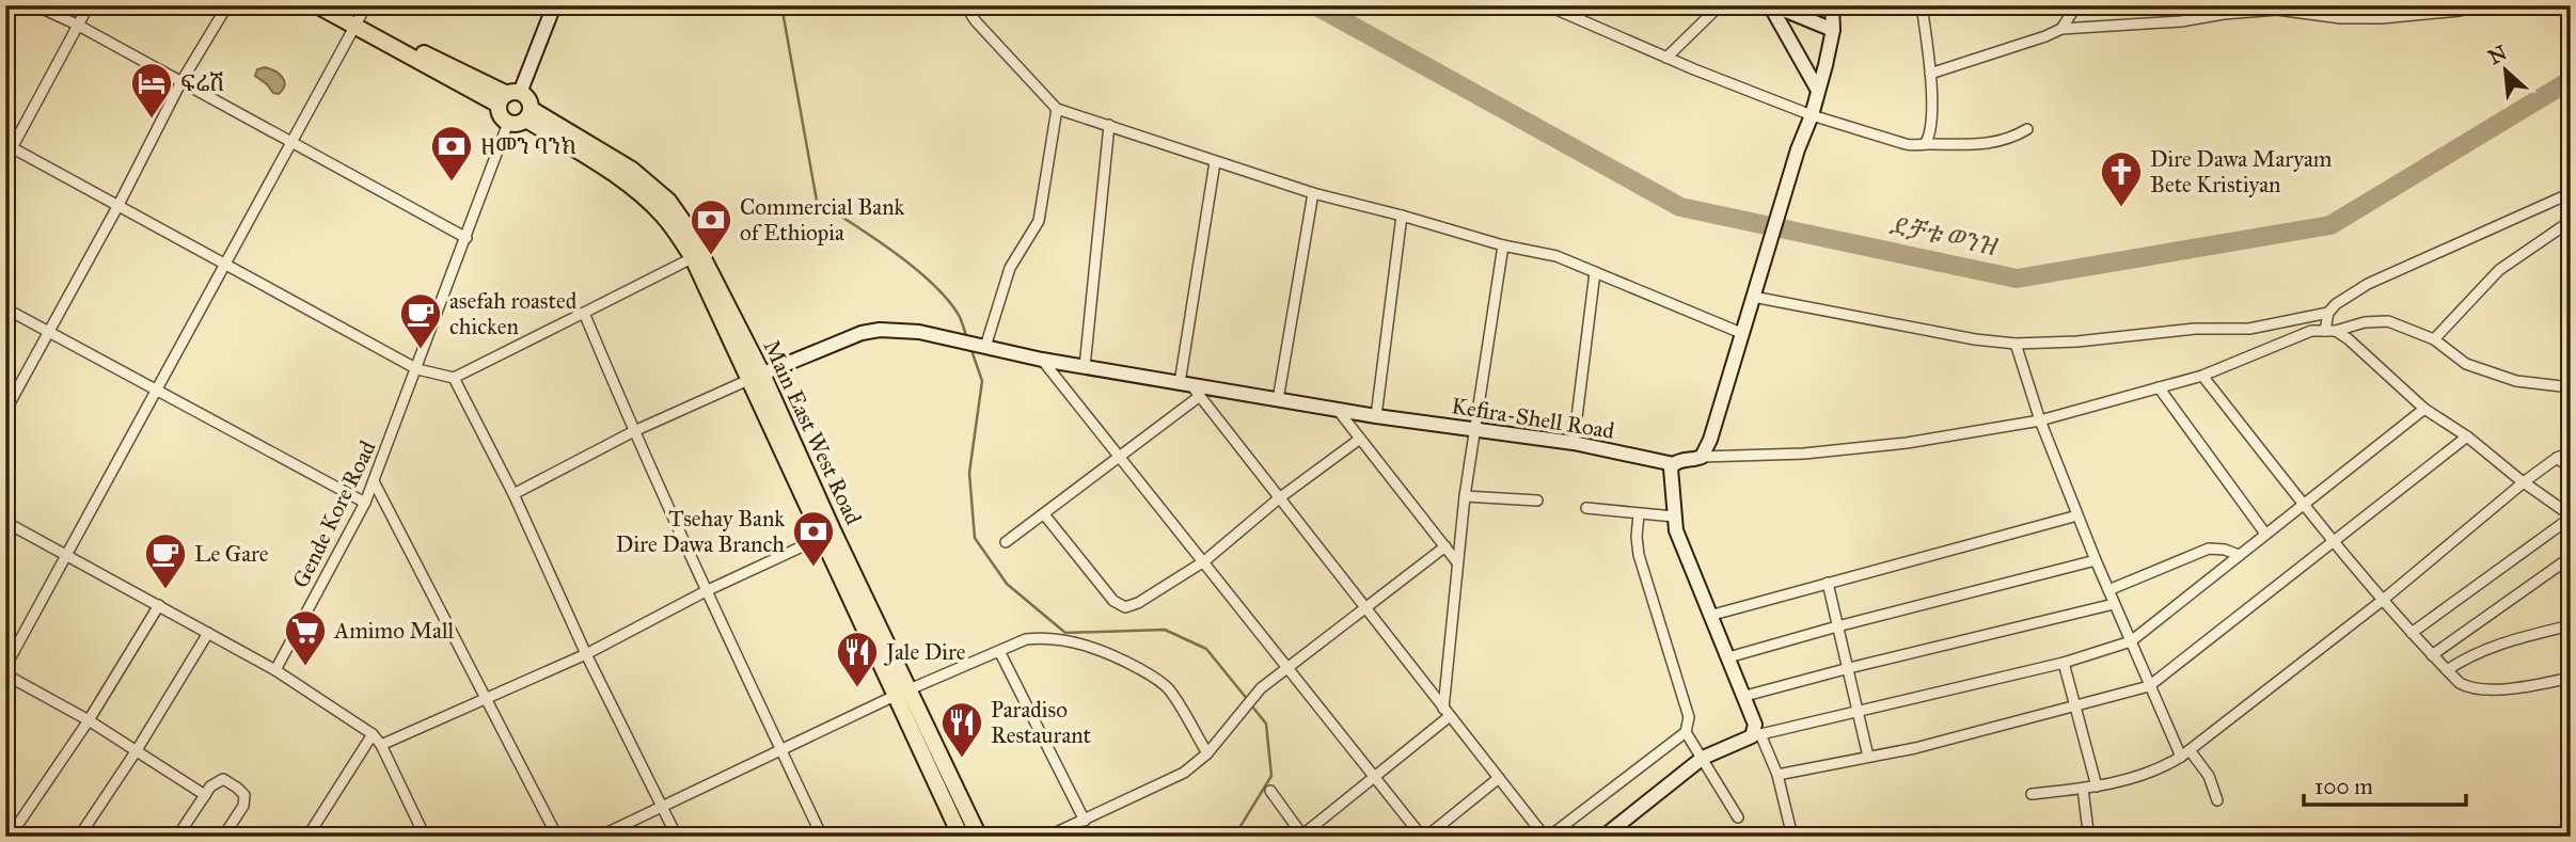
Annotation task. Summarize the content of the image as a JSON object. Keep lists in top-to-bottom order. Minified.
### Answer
{"streets":{"main road":["Kefira-Shell Road","Main East West Road"],"street":["Gende Kore Road"]},"crossings":[["Kefira-Shell Road","Main East West Road"],["Main East West Road","Gende Kore Road"]],"water":["ደቻቱ ወንዝ"],"places":{"hotel":["ፍሬሽ"],"bank":["ዘመን ባንክ","Commercial Bank of Ethiopia","Tsehay Bank Dire Dawa Branch"],"church":["Dire Dawa Maryam Bete Kristiyan"],"cafe":["asefah roasted chicken","Le Gare"],"supermarket":["Amimo Mall"],"restaurant":["Jale Dire","Paradiso Restaurant"]},"scale_bar":"100 m","north":"top left"}
